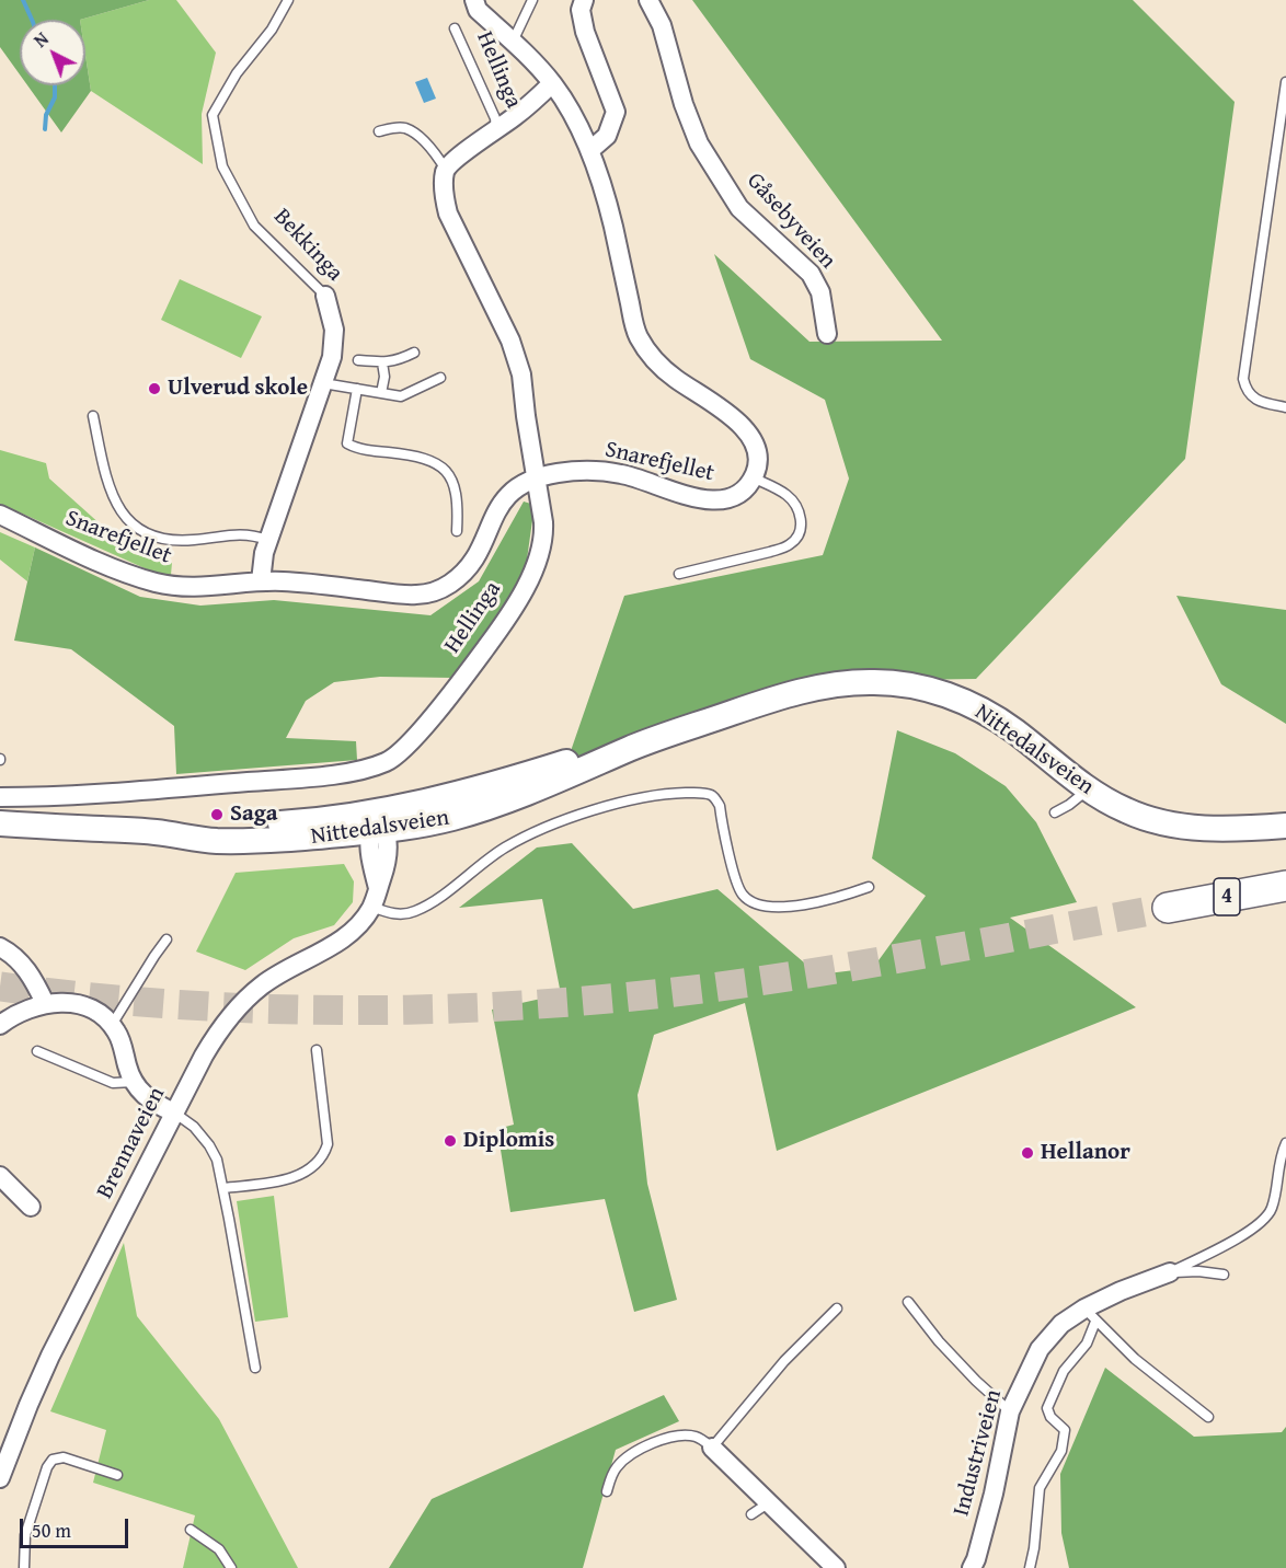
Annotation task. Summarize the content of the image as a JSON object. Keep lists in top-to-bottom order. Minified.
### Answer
{"streets":{"highway":["4"],"main road":["Nittedalsveien"],"street":["Hellinga","Gåsebyveien","Bekkinga","Snarefjellet","Brennaveien","Industriveien"]},"crossings":[["Hellinga","Snarefjellet"],["Bekkinga","Snarefjellet"],["Nittedalsveien","Brennaveien"]],"places":["Ulverud skole","Saga","Diplomis","Hellanor"],"scale_bar":"50 m","north":"top left"}
